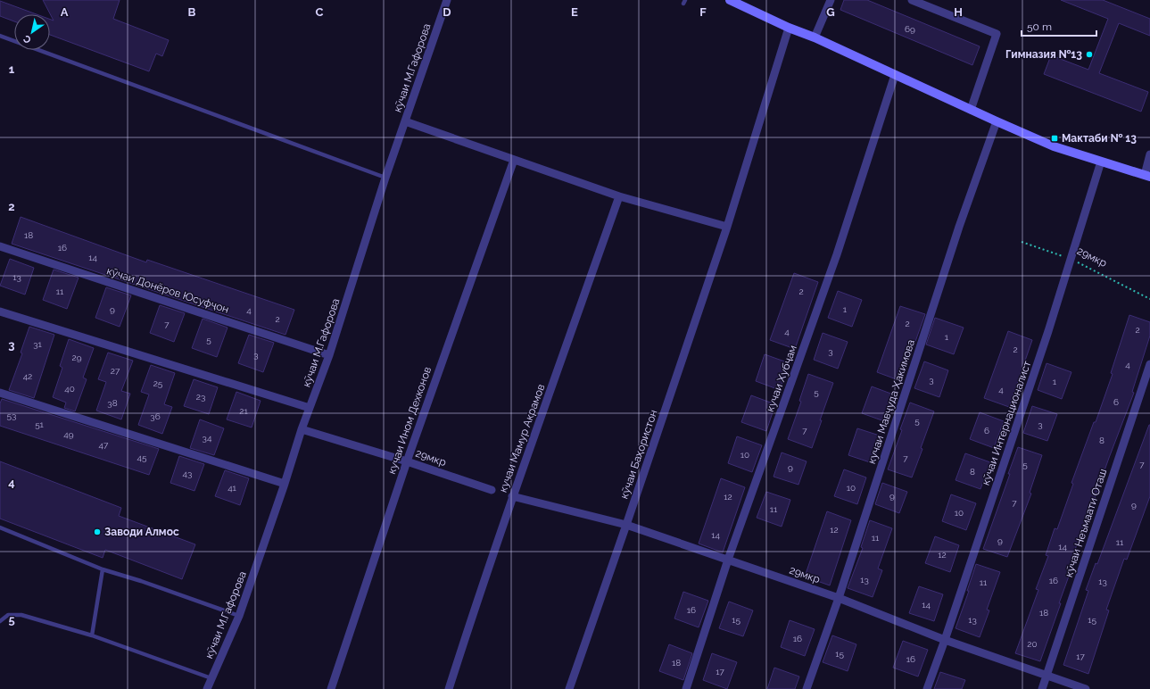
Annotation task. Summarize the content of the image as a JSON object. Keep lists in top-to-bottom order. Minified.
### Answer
{"streets":{"street":["кӯчаи М.Гафорова","29мкр","кӯчаи Донёров Юсуфҷон","кучаи Хубҷам","кучаи Мавҷуда Ҳакимова","кучаи Ином Дехконов","кӯчаи Интернационалист","кучаи Мамур Акрамов","кӯчаи Баҳористон","кӯчаи Неъмаати Оташ"]},"crossings":[["кӯчаи М.Гафорова","29мкр"],["кӯчаи М.Гафорова","кӯчаи Донёров Юсуфҷон"],["29мкр","кучаи Хубҷам"],["29мкр","кучаи Мавҷуда Ҳакимова"],["29мкр","кучаи Ином Дехконов"],["29мкр","кӯчаи Интернационалист"],["29мкр","кучаи Мамур Акрамов"],["29мкр","кӯчаи Баҳористон"],["29мкр","кӯчаи Неъмаати Оташ"]],"places":{"other":["Гимназия №13","Заводи Алмос"],"transit":["Мактаби № 13"]},"house_numbers":["69","18","16","14","13","11","2","9","1","4","2","2","7","2","4","1","5","31","2","3","3","29","4","27","42","3","1","25","40","4","5","23","6","38","21","53","36","5","51","3","7","6","49","34","8","47","10","45","7","5","7","9","8","43","41","10","9","12","7","9","11","10","12","14","11","9","11","14","12","13","16","13","11","14","16","18","15","13","15","16","20","15","17","16","18","17"],"scale_bar":"50 m","north":"bottom left","grid":{"columns":["A","B","C","D","E","F","G","H"],"rows":["1","2","3","4","5"]}}
